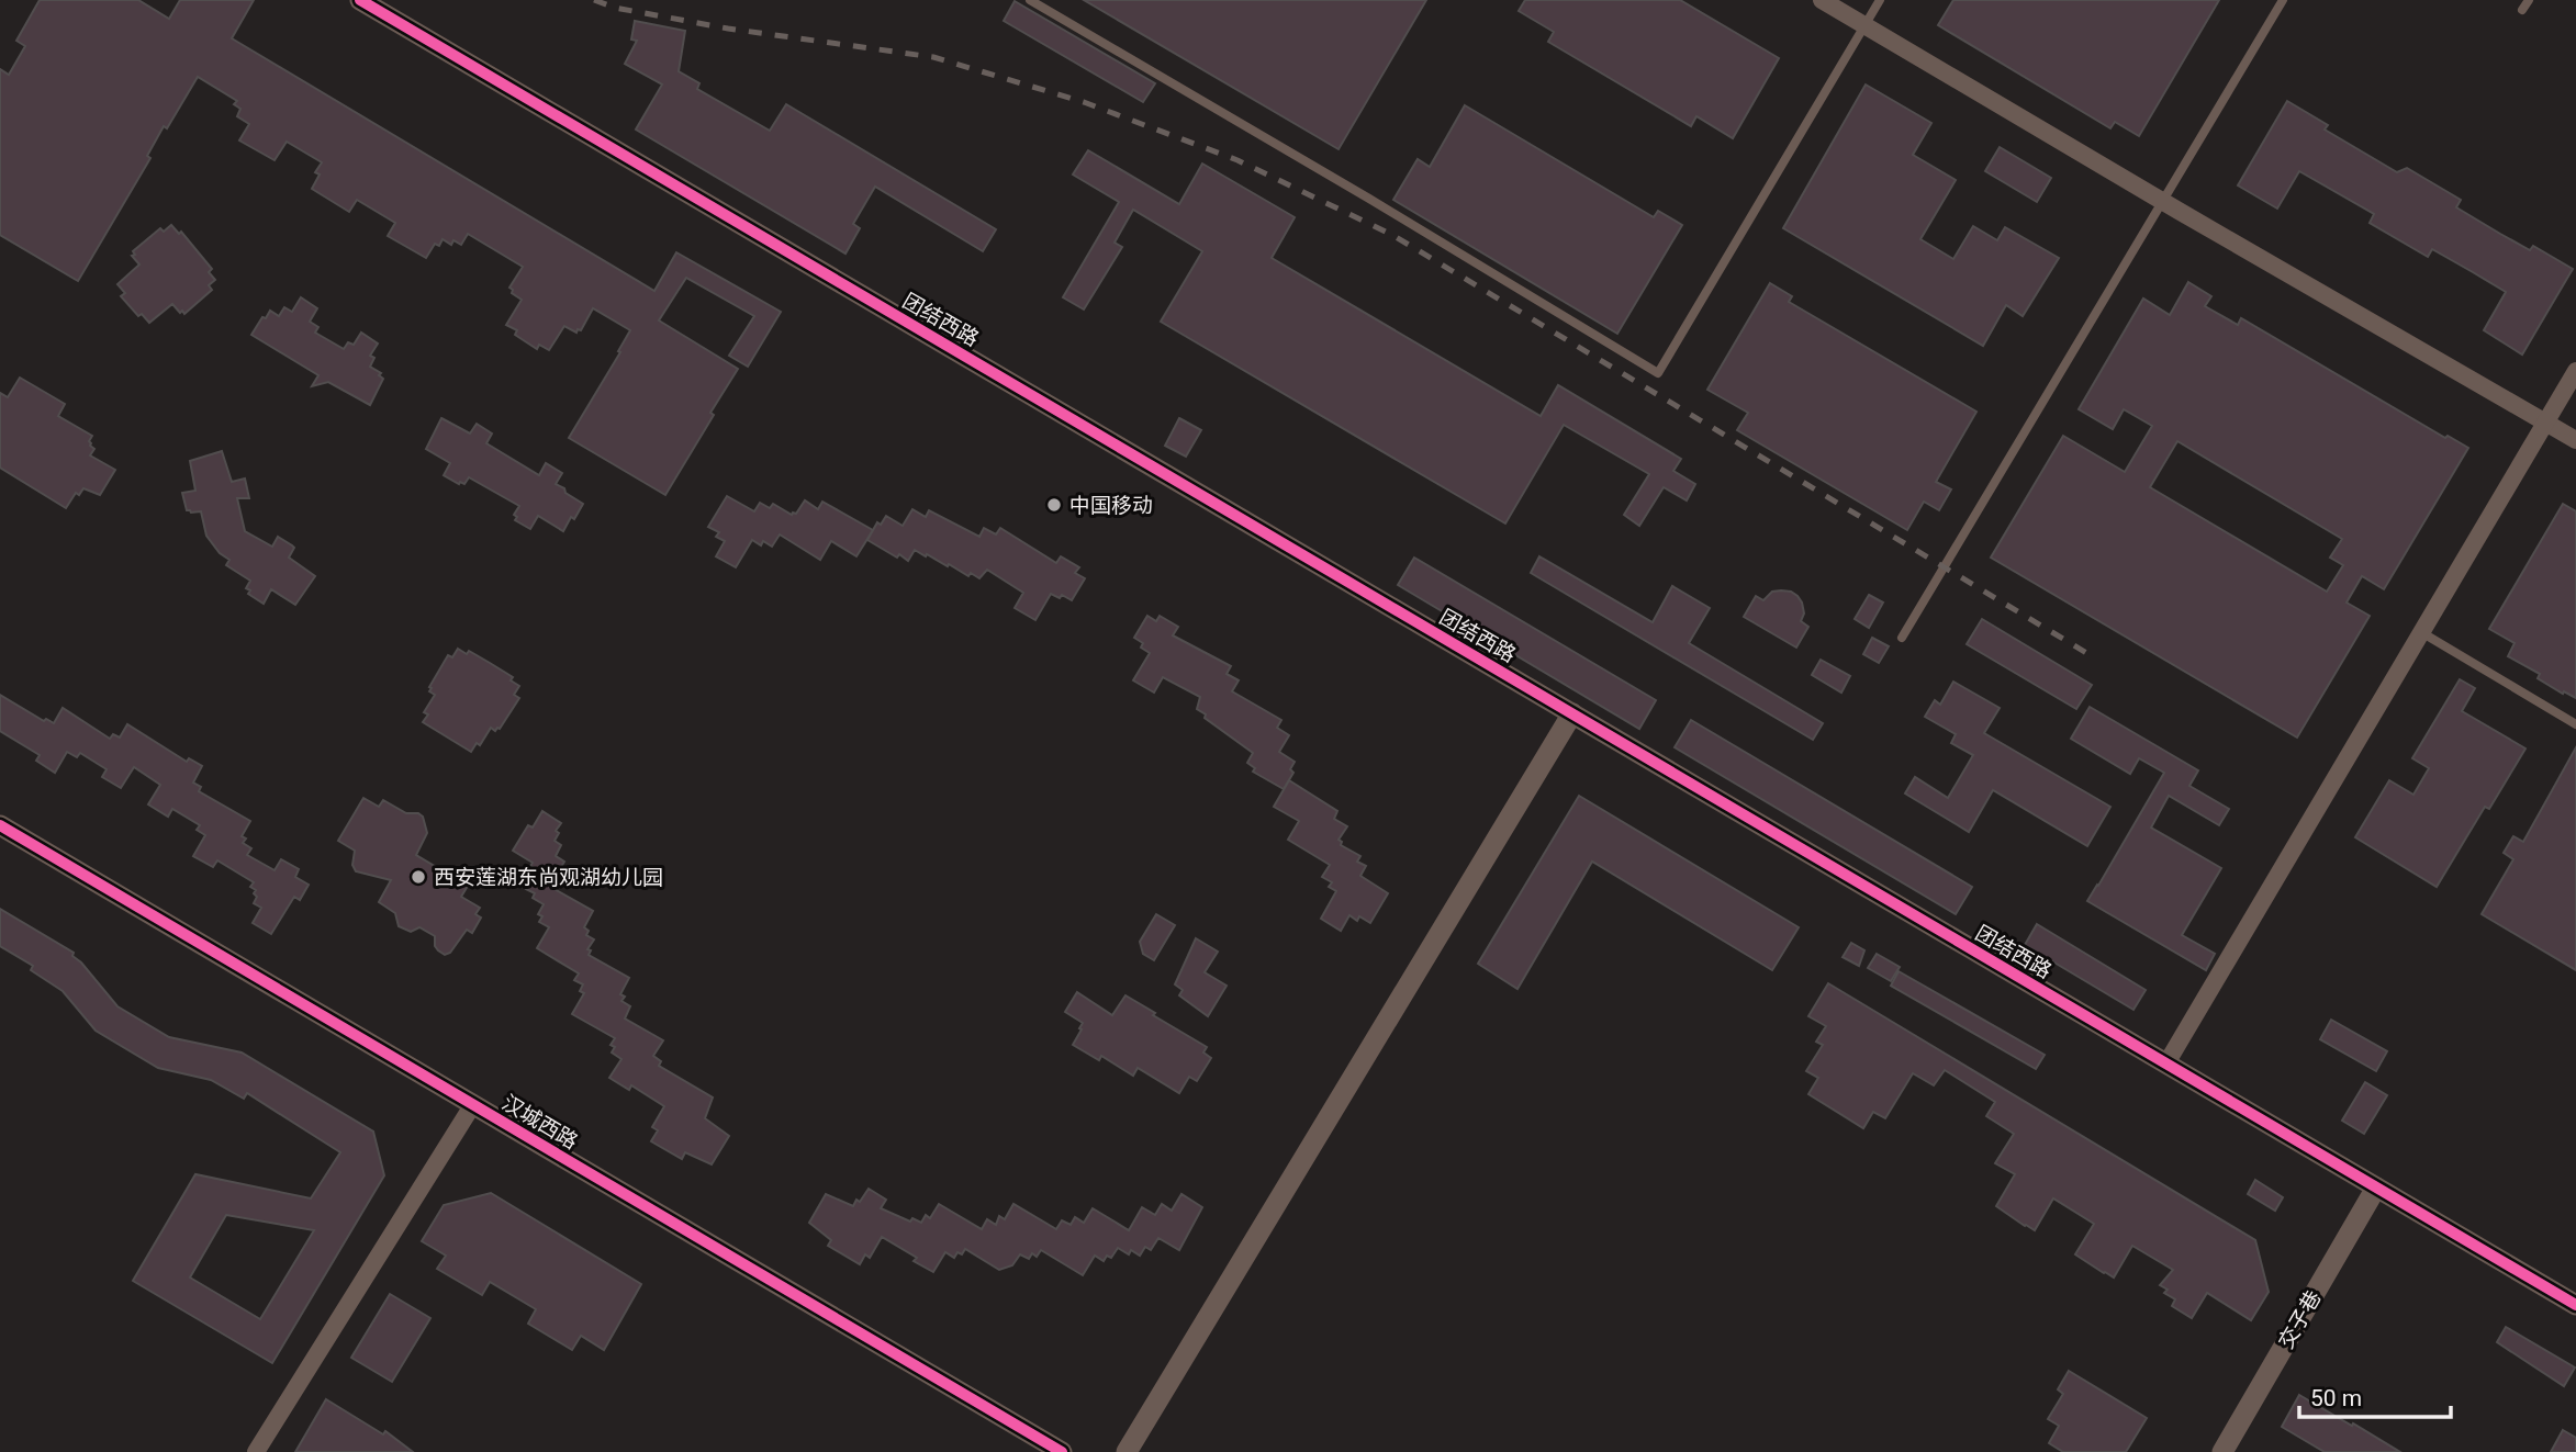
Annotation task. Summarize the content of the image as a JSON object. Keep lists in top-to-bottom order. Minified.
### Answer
{"streets":{"street":["团结西路","汉城西路","交子巷"]},"crossings":[["团结西路","交子巷"]],"places":["中国移动","西安莲湖东尚观湖幼儿园"],"scale_bar":"50 m"}
